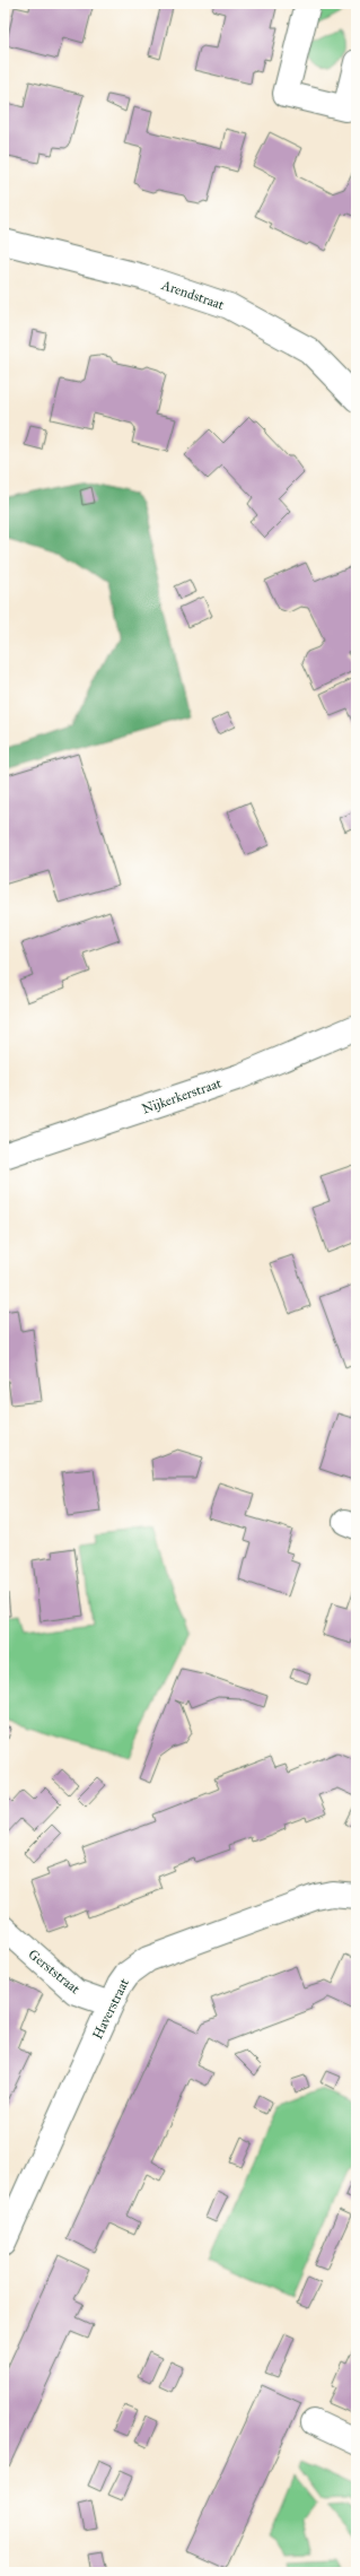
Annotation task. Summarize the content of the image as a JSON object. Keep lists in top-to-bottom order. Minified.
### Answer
{"streets":{"street":["Arendstraat","Nijkerkerstraat","Gerststraat","Haverstraat"]},"crossings":[["Gerststraat","Haverstraat"]]}
